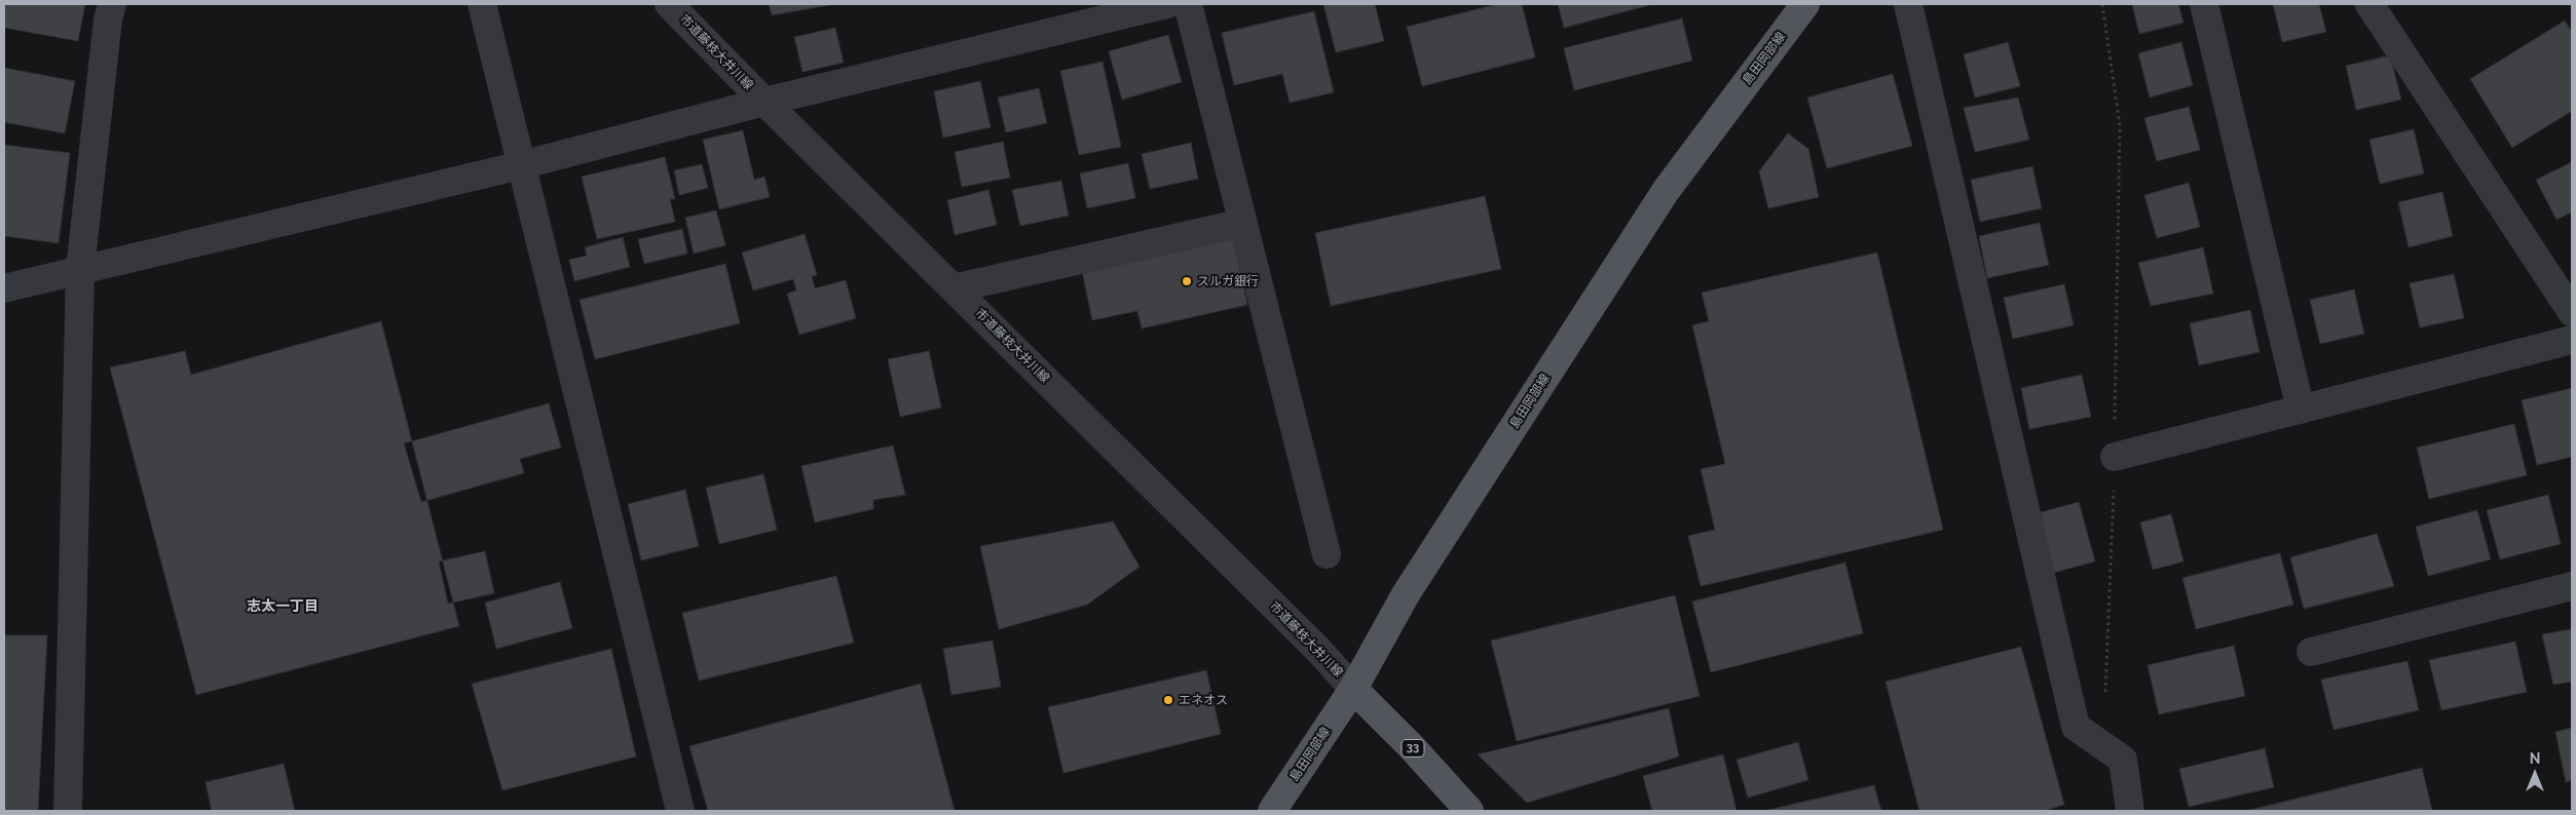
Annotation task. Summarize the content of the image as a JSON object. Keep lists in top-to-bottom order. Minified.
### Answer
{"streets":{"main road":["島田岡部線","33"],"street":["市道藤枝大井川線"]},"crossings":[["市道藤枝大井川線","島田岡部線"],["市道藤枝大井川線","33"],["島田岡部線","33"]],"districts":["志太一丁目"],"places":["スルガ銀行","エネオス"],"north":"top"}
